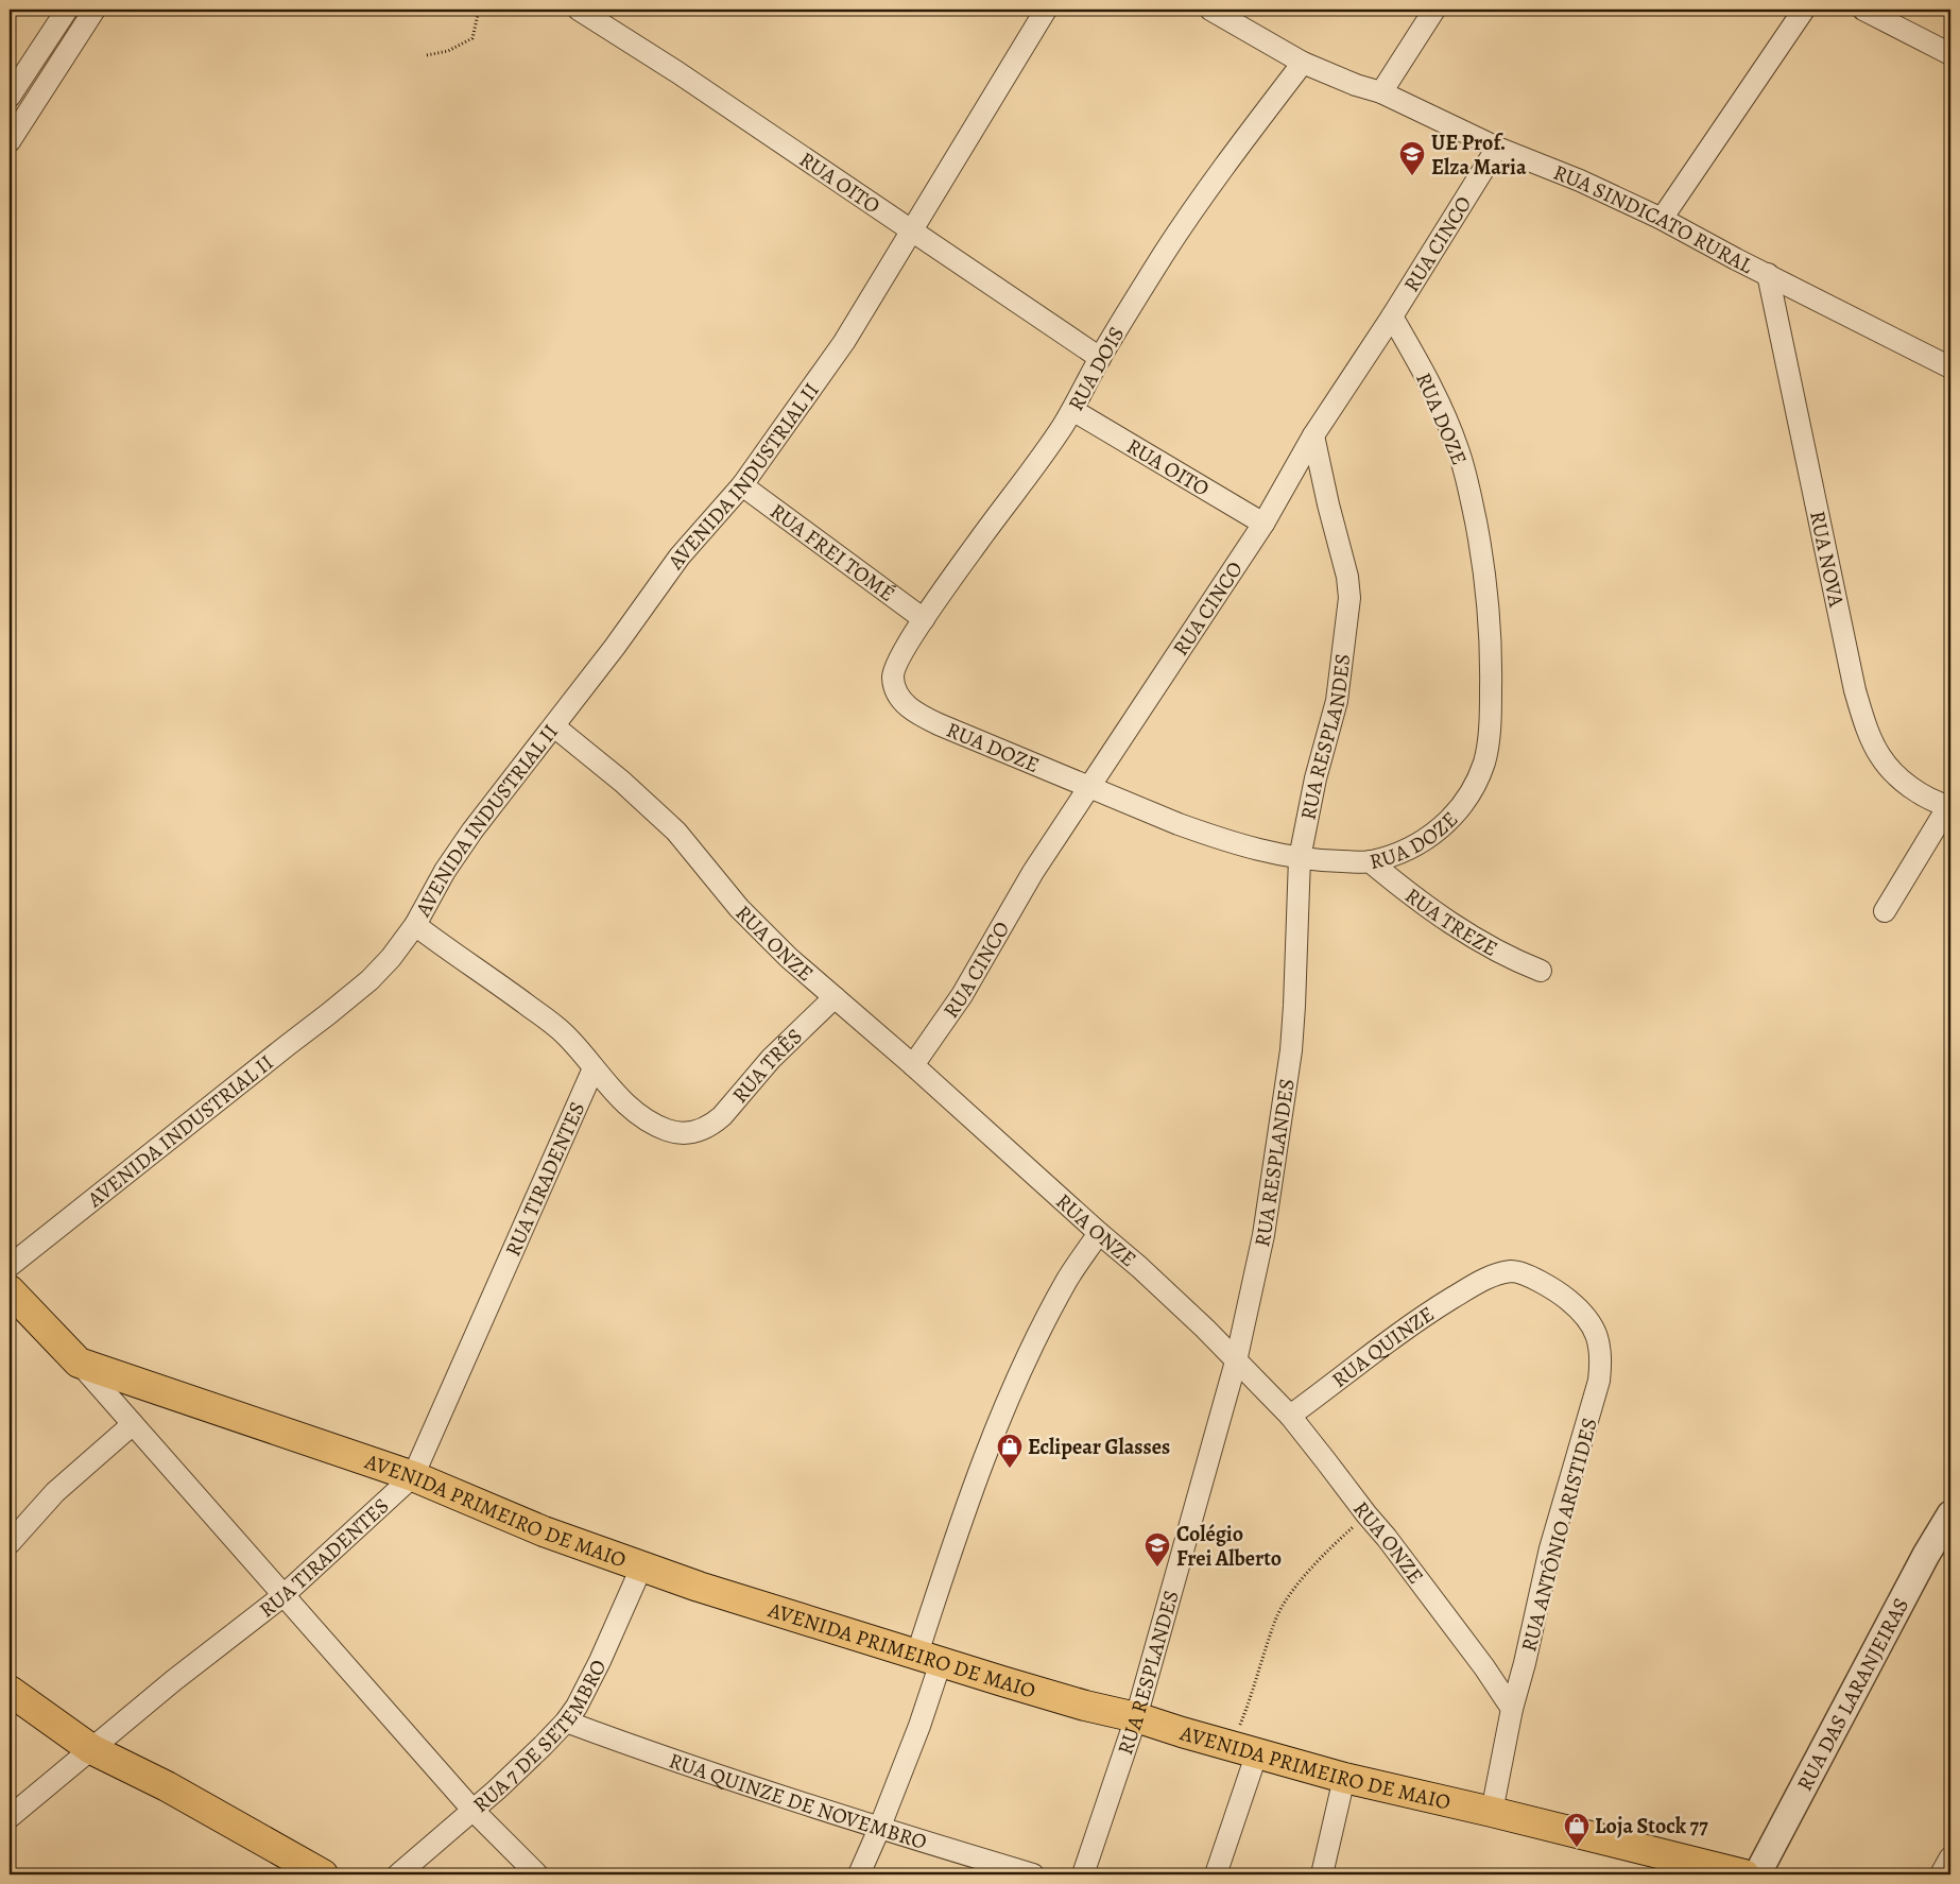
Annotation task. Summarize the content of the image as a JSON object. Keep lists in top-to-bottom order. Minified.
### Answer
{"streets":{"main road":["AVENIDA PRIMEIRO DE MAIO"],"street":["RUA OITO","RUA SINDICATO RURAL","RUA CINCO","RUA DOIS","RUA DOZE","AVENIDA INDUSTRIAL II","RUA FREI TOMÉ","RUA NOVA","RUA RESPLANDES","RUA TREZE","RUA ONZE","RUA TRÊS","RUA TIRADENTES","RUA QUINZE","RUA ANTÔNIO ARISTIDES","RUA DAS LARANJEIRAS","RUA 7 DE SETEMBRO","RUA QUINZE DE NOVEMBRO"]},"crossings":[["RUA OITO","RUA CINCO"],["RUA OITO","RUA DOIS"],["RUA OITO","AVENIDA INDUSTRIAL II"],["RUA SINDICATO RURAL","RUA CINCO"],["RUA SINDICATO RURAL","RUA DOIS"],["RUA SINDICATO RURAL","RUA NOVA"],["RUA CINCO","RUA DOZE"],["RUA CINCO","RUA RESPLANDES"],["RUA CINCO","RUA ONZE"],["RUA DOIS","RUA DOZE"],["RUA DOIS","RUA FREI TOMÉ"],["RUA DOZE","RUA RESPLANDES"],["RUA DOZE","RUA TREZE"],["AVENIDA INDUSTRIAL II","RUA FREI TOMÉ"],["AVENIDA INDUSTRIAL II","RUA ONZE"],["AVENIDA INDUSTRIAL II","RUA TRÊS"],["AVENIDA INDUSTRIAL II","RUA TIRADENTES"],["RUA RESPLANDES","RUA ONZE"],["RUA RESPLANDES","AVENIDA PRIMEIRO DE MAIO"],["RUA ONZE","RUA TRÊS"],["RUA ONZE","RUA QUINZE"],["RUA ONZE","RUA ANTÔNIO ARISTIDES"],["RUA TIRADENTES","AVENIDA PRIMEIRO DE MAIO"],["RUA QUINZE","RUA ANTÔNIO ARISTIDES"],["AVENIDA PRIMEIRO DE MAIO","RUA 7 DE SETEMBRO"],["RUA 7 DE SETEMBRO","RUA QUINZE DE NOVEMBRO"]],"places":{"school or university":["UE Prof. Elza Maria","Colégio Frei Alberto"],"shop":["Eclipear Glasses","Loja Stock 77"]}}
